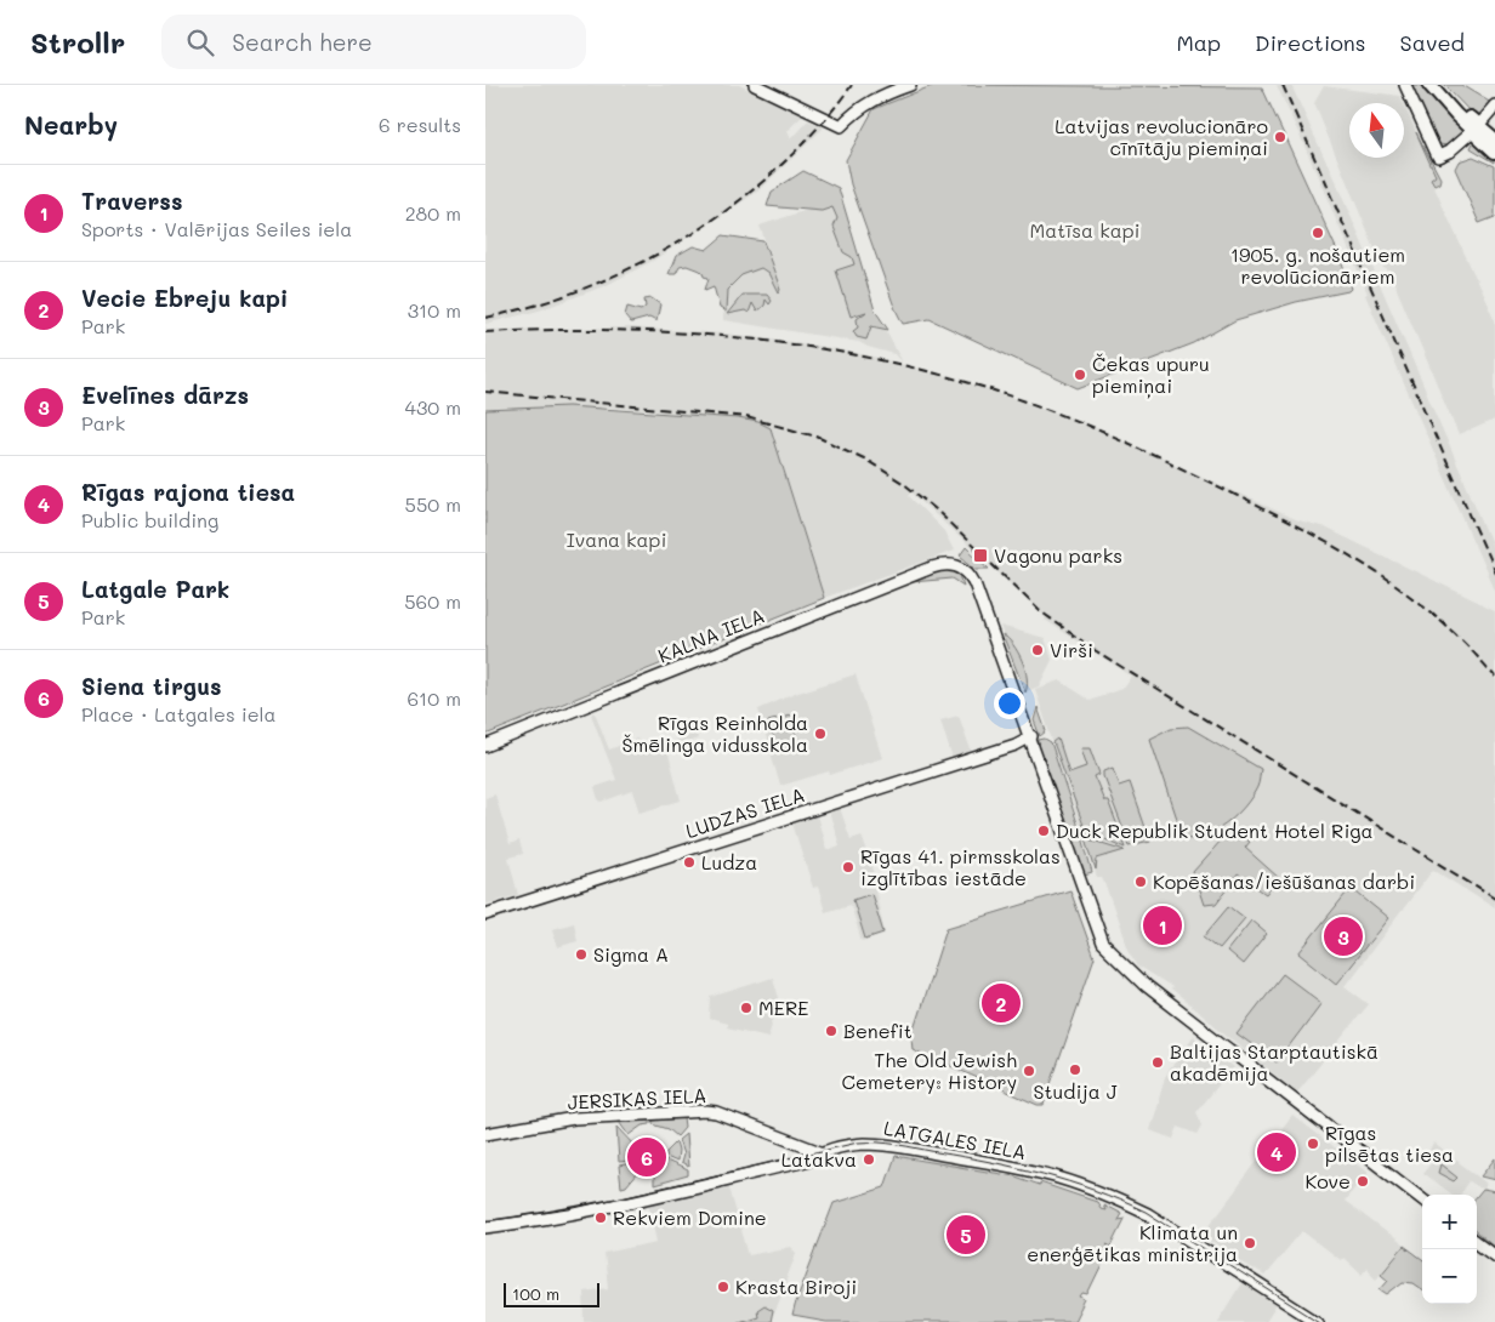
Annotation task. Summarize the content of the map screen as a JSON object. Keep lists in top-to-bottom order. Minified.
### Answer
{"streets":{"street":["KALNA IELA","LUDZAS IELA","JERSIKAS IELA","LATGALES IELA"]},"crossings":[["KALNA IELA","LUDZAS IELA"],["JERSIKAS IELA","LATGALES IELA"]],"parks":["Matīsa kapi","Ivana kapi"],"places":{"other":["Latvijas revolucionāro cīnītāju piemiņai","1905. g. nošautiem revolūcionāriem","Čekas upuru piemiņai","Virši","Rīgas Reinholda Šmēlinga vidusskola","Duck Republik Student Hotel Riga","Ludza","Rīgas 41. pirmsskolas izglītības iestāde","Kopēšanas/iešūšanas darbi","Sigma A","MERE","Benefit","Baltijas Starptautiskā akadēmija","Studija J","The Old Jewish Cemetery: History","Rīgas pilsētas tiesa","Latakva","Kove","Rekviem Domine","Klimata un enerģētikas ministrija","Krasta Biroji"],"transit":["Vagonu parks"]},"scale_bar":"100 m","north":"top","page":{"header":"Strollr","search":"Search here","nav":["Map","Directions","Saved"],"heading":["Nearby","6 results"],"list":[{"mark":"1","name":"Traverss","note":"Sports · Valērijas Seiles iela","value":"280 m"},{"mark":"2","name":"Vecie Ebreju kapi","note":"Park","value":"310 m"},{"mark":"3","name":"Evelīnes dārzs","note":"Park","value":"430 m"},{"mark":"4","name":"Rīgas rajona tiesa","note":"Public building","value":"550 m"},{"mark":"5","name":"Latgale Park","note":"Park","value":"560 m"},{"mark":"6","name":"Siena tirgus","note":"Place · Latgales iela","value":"610 m"}],"pins":["1","3","2","4","6","5"],"map_buttons":["+","−"],"scale":"100 m"}}
